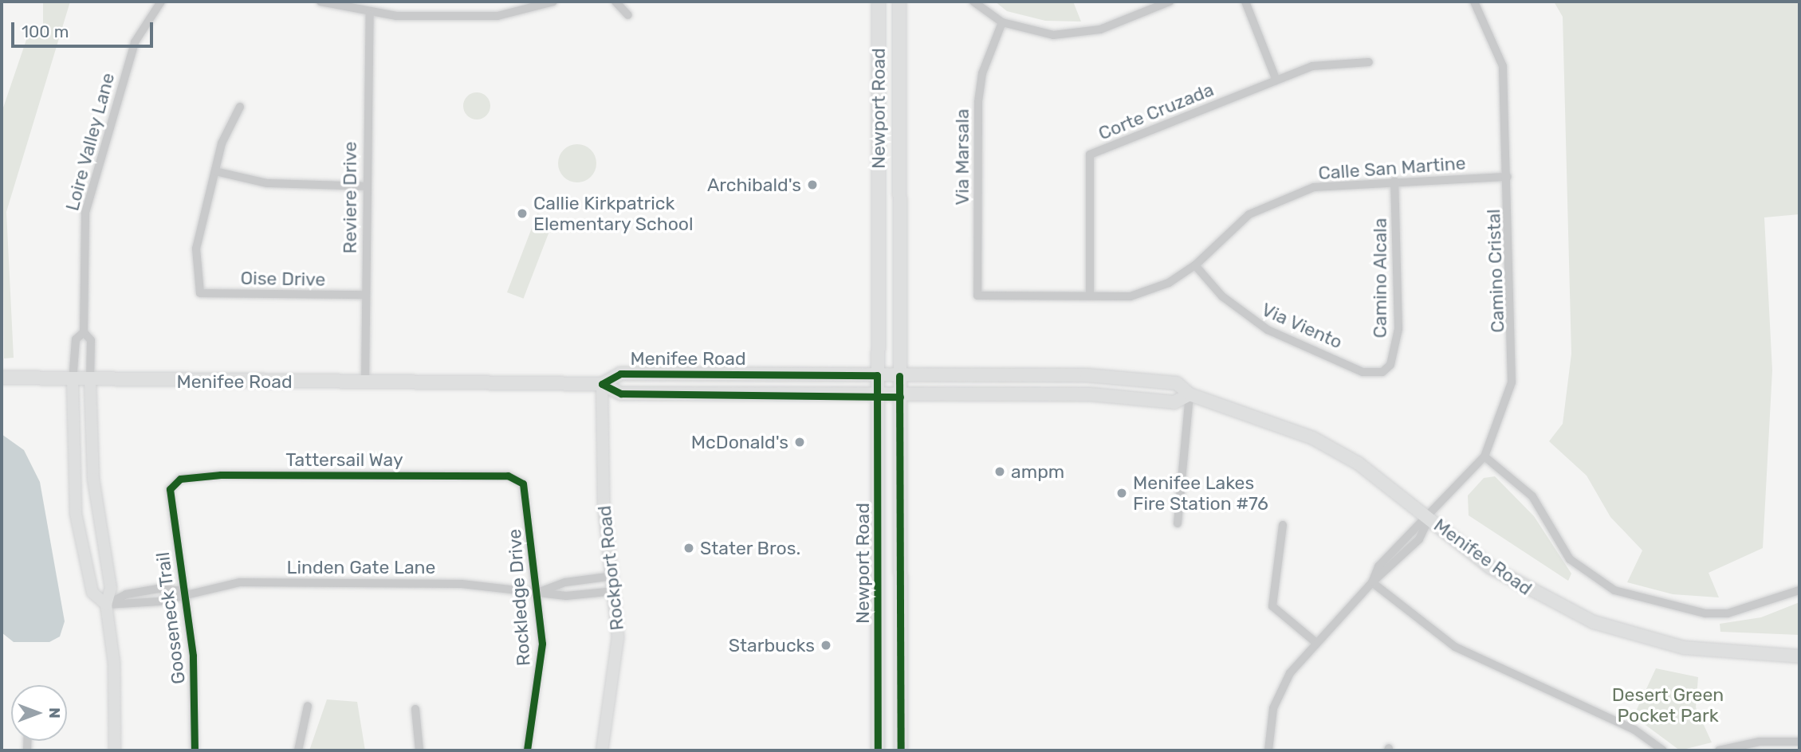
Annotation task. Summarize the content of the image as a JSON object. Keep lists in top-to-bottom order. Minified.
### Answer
{"streets":{"main road":["Newport Road","Menifee Road"],"street":["Corte Cruzada","Loire Valley Lane","Via Marsala","Calle San Martine","Reviere Drive","Camino Cristal","Camino Alcala","Oise Drive","Via Viento","Tattersail Way","Linden Gate Lane","Rockport Road","Rockledge Drive","Gooseneck Trail"]},"crossings":[["Newport Road","Menifee Road"],["Corte Cruzada","Calle San Martine"],["Loire Valley Lane","Menifee Road"],["Via Marsala","Calle San Martine"],["Calle San Martine","Camino Cristal"],["Calle San Martine","Camino Alcala"],["Calle San Martine","Via Viento"],["Reviere Drive","Oise Drive"],["Reviere Drive","Menifee Road"],["Camino Cristal","Menifee Road"],["Camino Alcala","Via Viento"],["Menifee Road","Rockport Road"],["Tattersail Way","Rockledge Drive"],["Tattersail Way","Gooseneck Trail"],["Linden Gate Lane","Rockport Road"],["Linden Gate Lane","Rockledge Drive"],["Linden Gate Lane","Gooseneck Trail"]],"parks":["Desert Green Pocket Park"],"places":["Archibald's","Callie Kirkpatrick Elementary School","McDonald's","ampm","Menifee Lakes Fire Station #76","Stater Bros.","Starbucks"],"scale_bar":"100 m","north":"right"}
